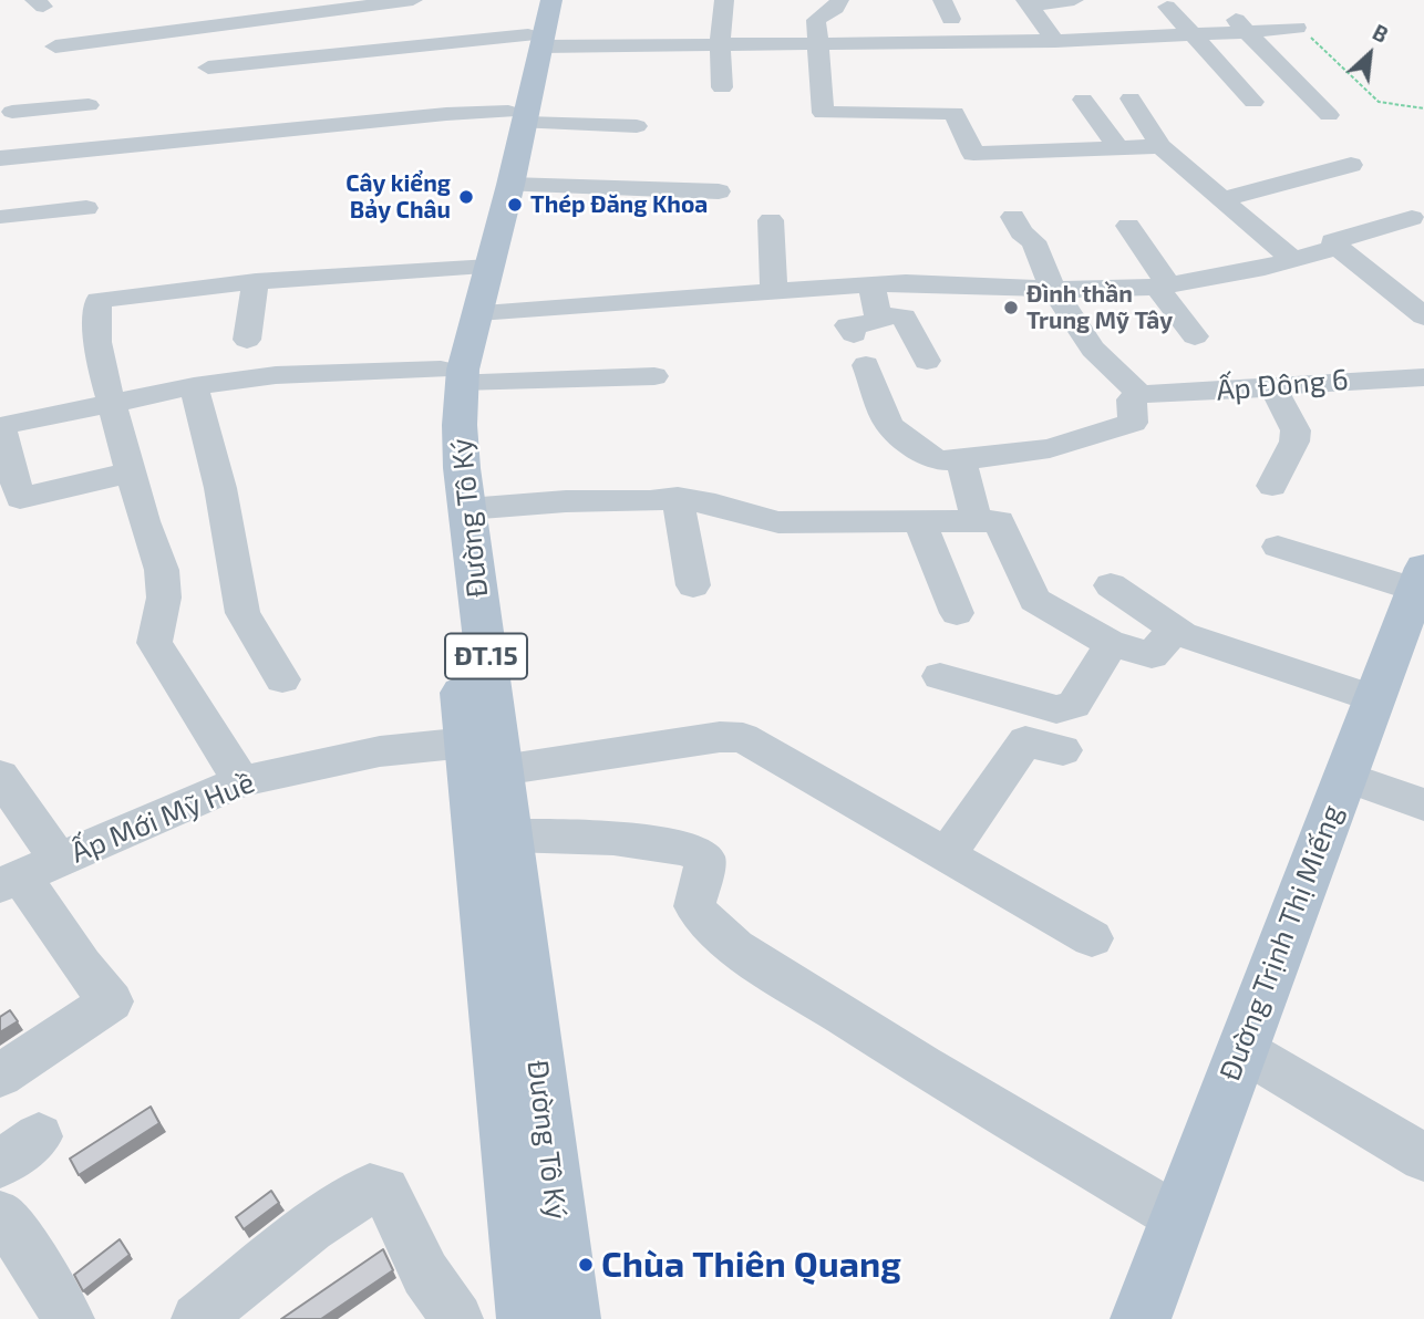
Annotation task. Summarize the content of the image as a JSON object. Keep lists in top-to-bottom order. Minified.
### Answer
{"streets":{"main road":["Đường Tô Ký","ĐT.15","Đường Trịnh Thị Miếng"],"street":["Ấp Đông 6","Ấp Mới Mỹ Huề"]},"crossings":[["Đường Tô Ký","Ấp Mới Mỹ Huề"]],"places":["Cây kiểng Bảy Châu","Thép Đăng Khoa","Đình thần Trung Mỹ Tây","Chùa Thiên Quang"],"north":"top right"}
